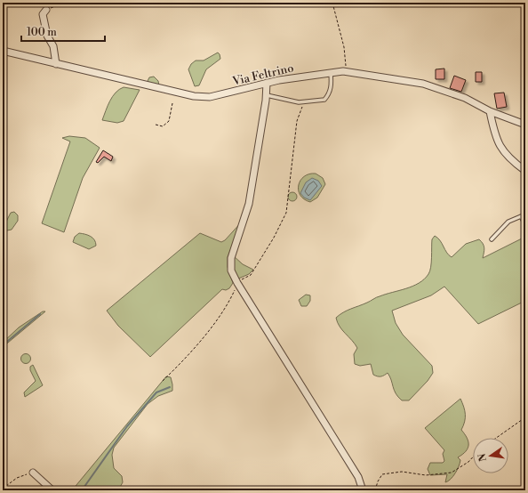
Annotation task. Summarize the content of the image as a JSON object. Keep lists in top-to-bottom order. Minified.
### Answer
{"streets":{"street":["Via Feltrino"]},"scale_bar":"100 m","north":"left"}
